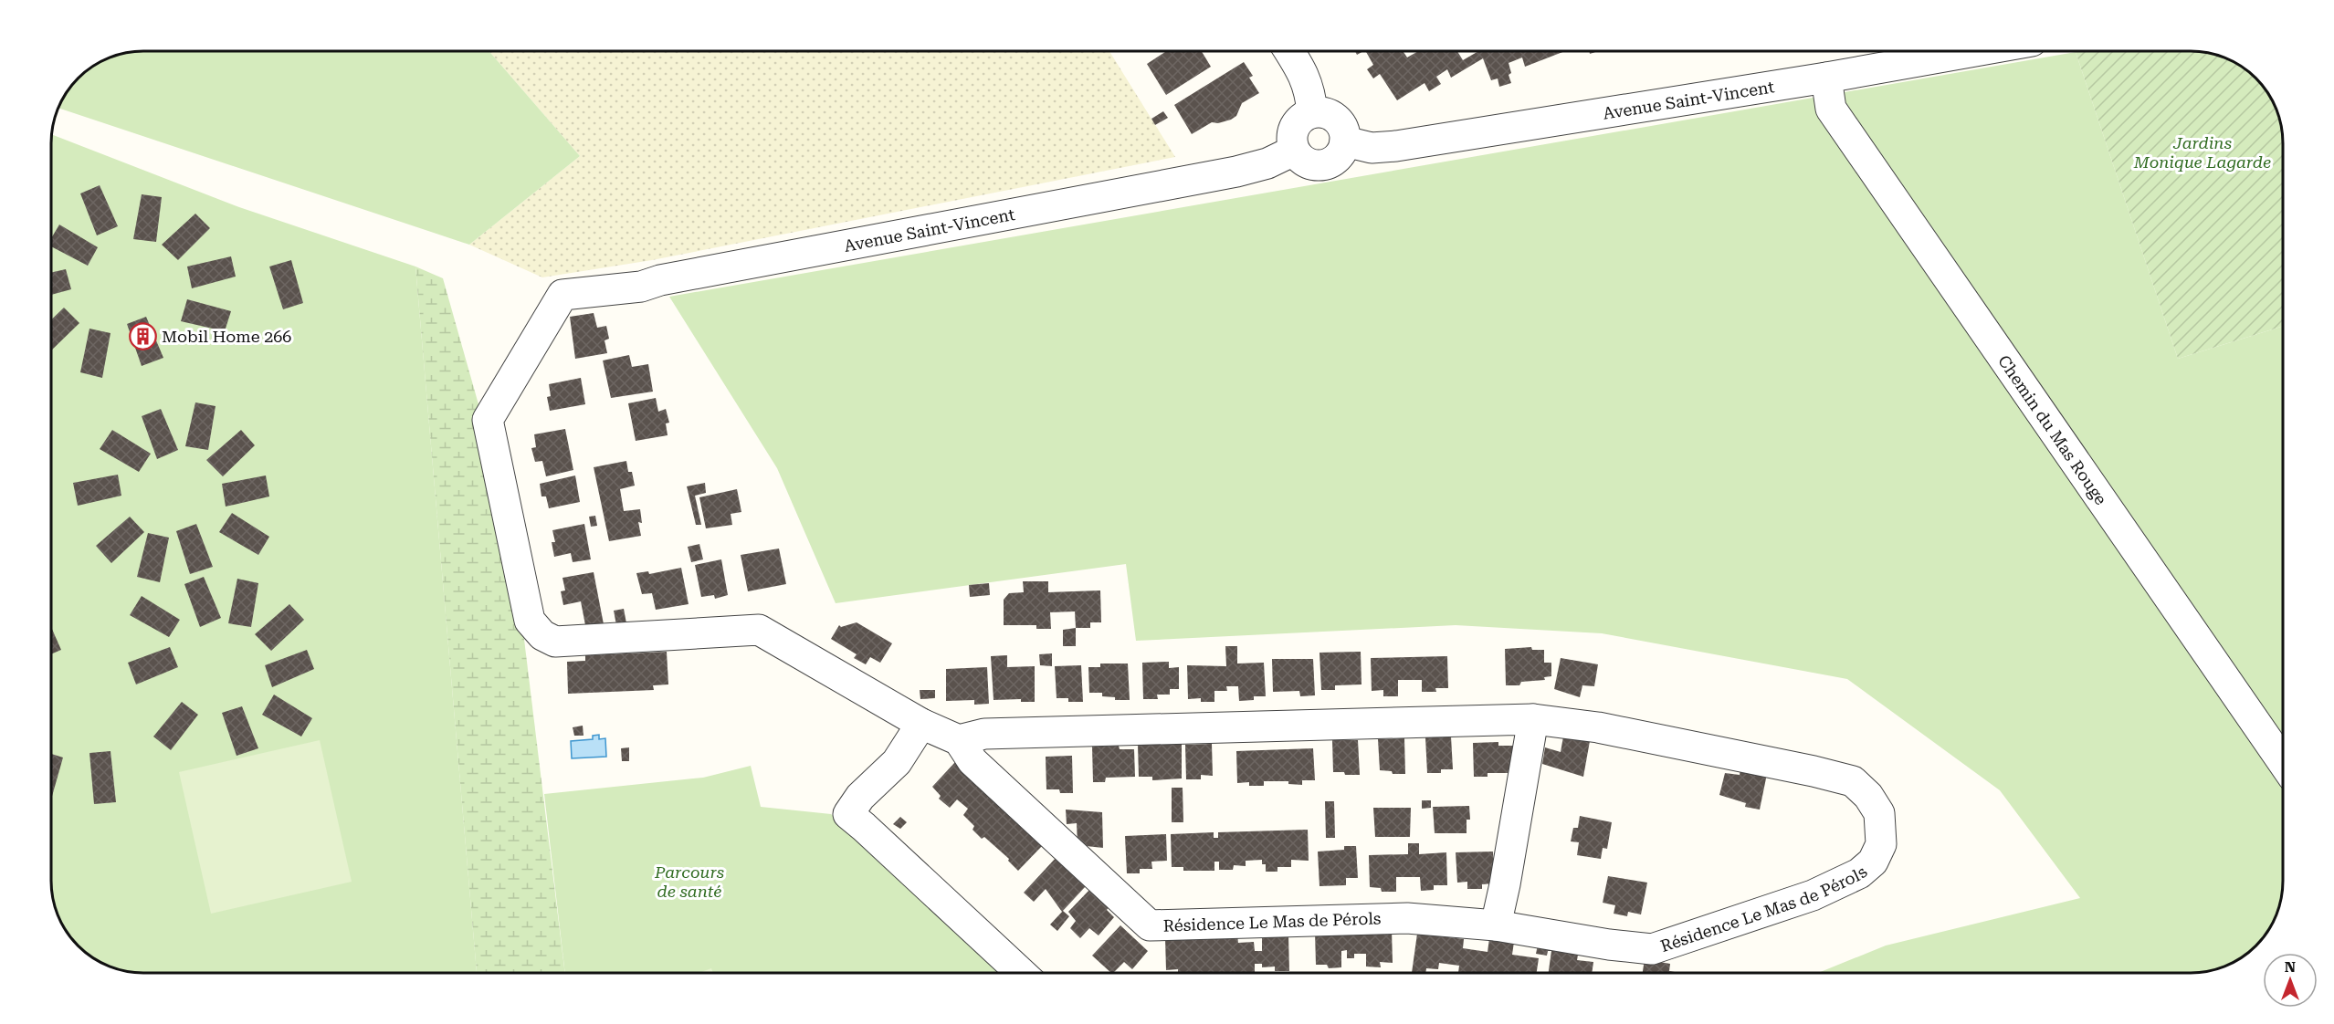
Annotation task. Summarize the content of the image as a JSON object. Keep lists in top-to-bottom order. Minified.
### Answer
{"streets":{"street":["Avenue Saint-Vincent","Chemin du Mas Rouge","Résidence Le Mas de Pérols"]},"crossings":[["Avenue Saint-Vincent","Chemin du Mas Rouge"]],"parks":["Jardins Monique Lagarde","Parcours de santé"],"places":{"building":["Mobil Home 266"]},"north":"top"}
